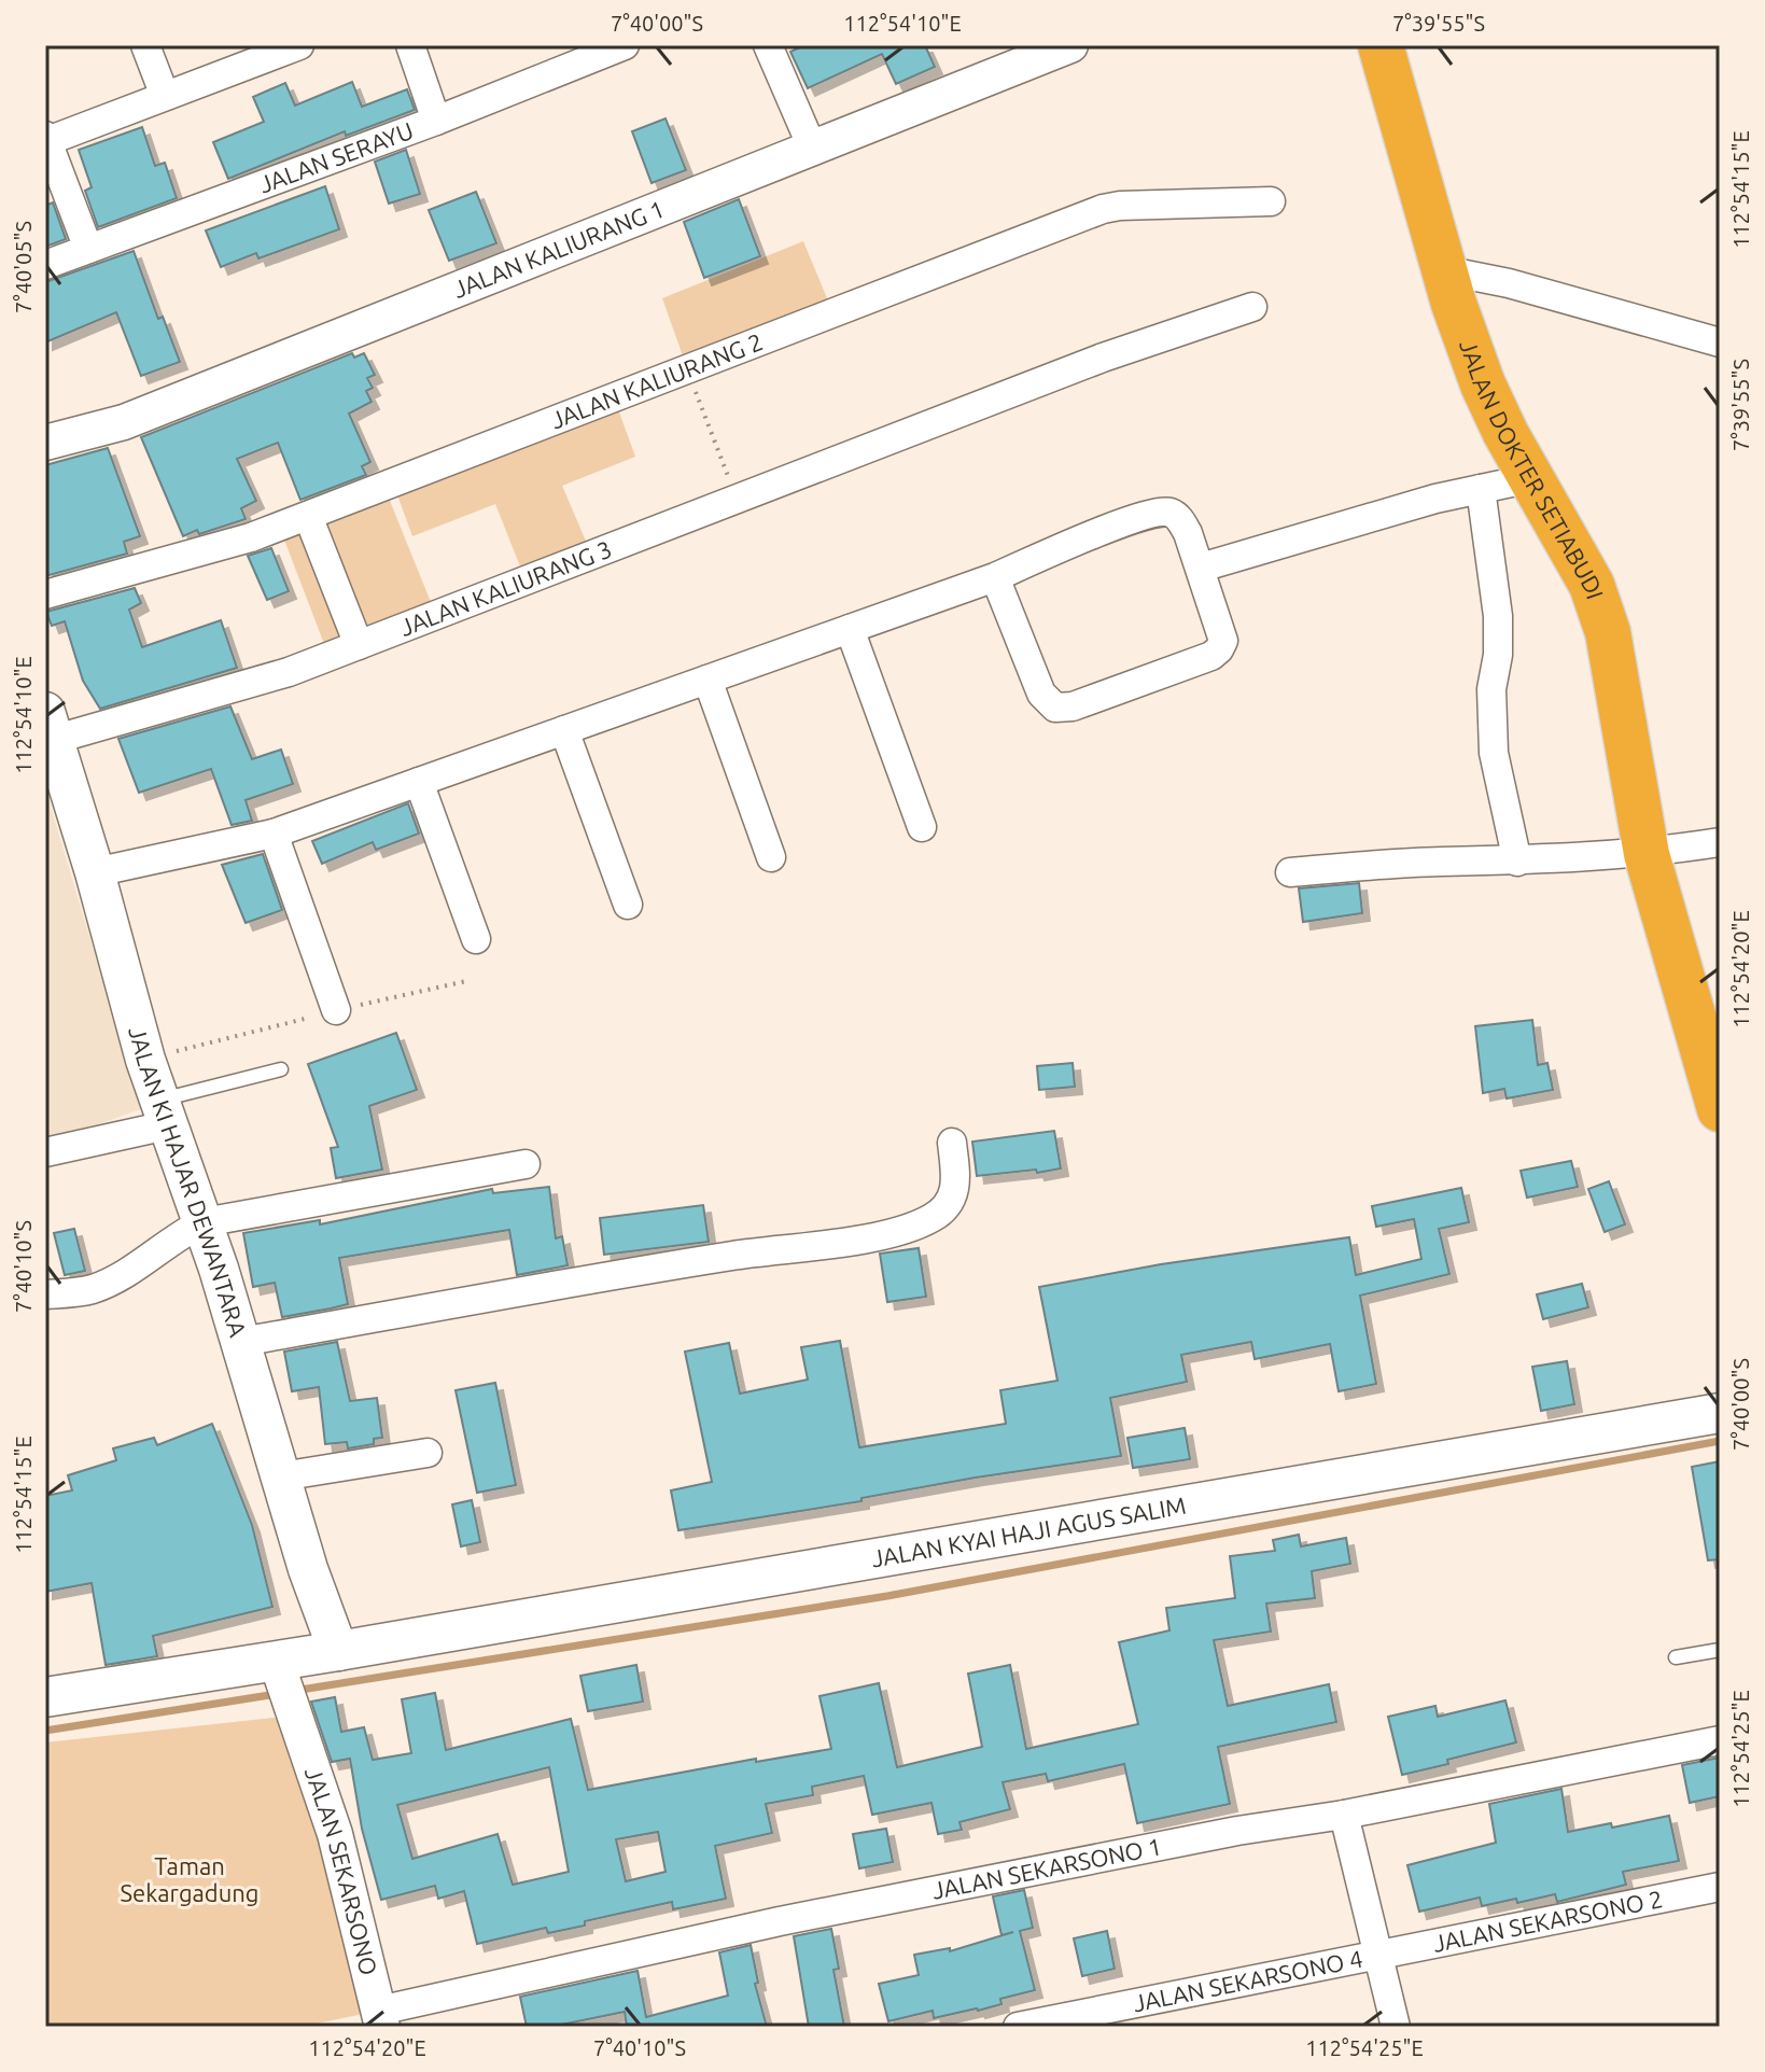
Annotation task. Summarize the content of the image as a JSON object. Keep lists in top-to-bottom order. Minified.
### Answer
{"streets":{"highway":["JALAN DOKTER SETIABUDI"],"main road":["JALAN KI HAJAR DEWANTARA","JALAN KYAI HAJI AGUS SALIM"],"street":["JALAN SERAYU","JALAN KALIURANG 1","JALAN KALIURANG 2","JALAN KALIURANG 3","JALAN SEKARSONO 1","JALAN SEKARSONO","JALAN SEKARSONO 2","JALAN SEKARSONO 4"]},"crossings":[["JALAN KALIURANG 3","JALAN KI HAJAR DEWANTARA"],["JALAN KI HAJAR DEWANTARA","JALAN KYAI HAJI AGUS SALIM"],["JALAN KYAI HAJI AGUS SALIM","JALAN SEKARSONO"],["JALAN SEKARSONO 1","JALAN SEKARSONO"],["JALAN SEKARSONO 2","JALAN SEKARSONO 4"]],"parks":["Taman Sekargadung"],"coordinates":["7°40'00\"S","112°54'10\"E","7°39'55\"S","112°54'15\"E","7°40'05\"S","112°54'20\"E","7°40'10\"S","112°54'25\"E"]}
